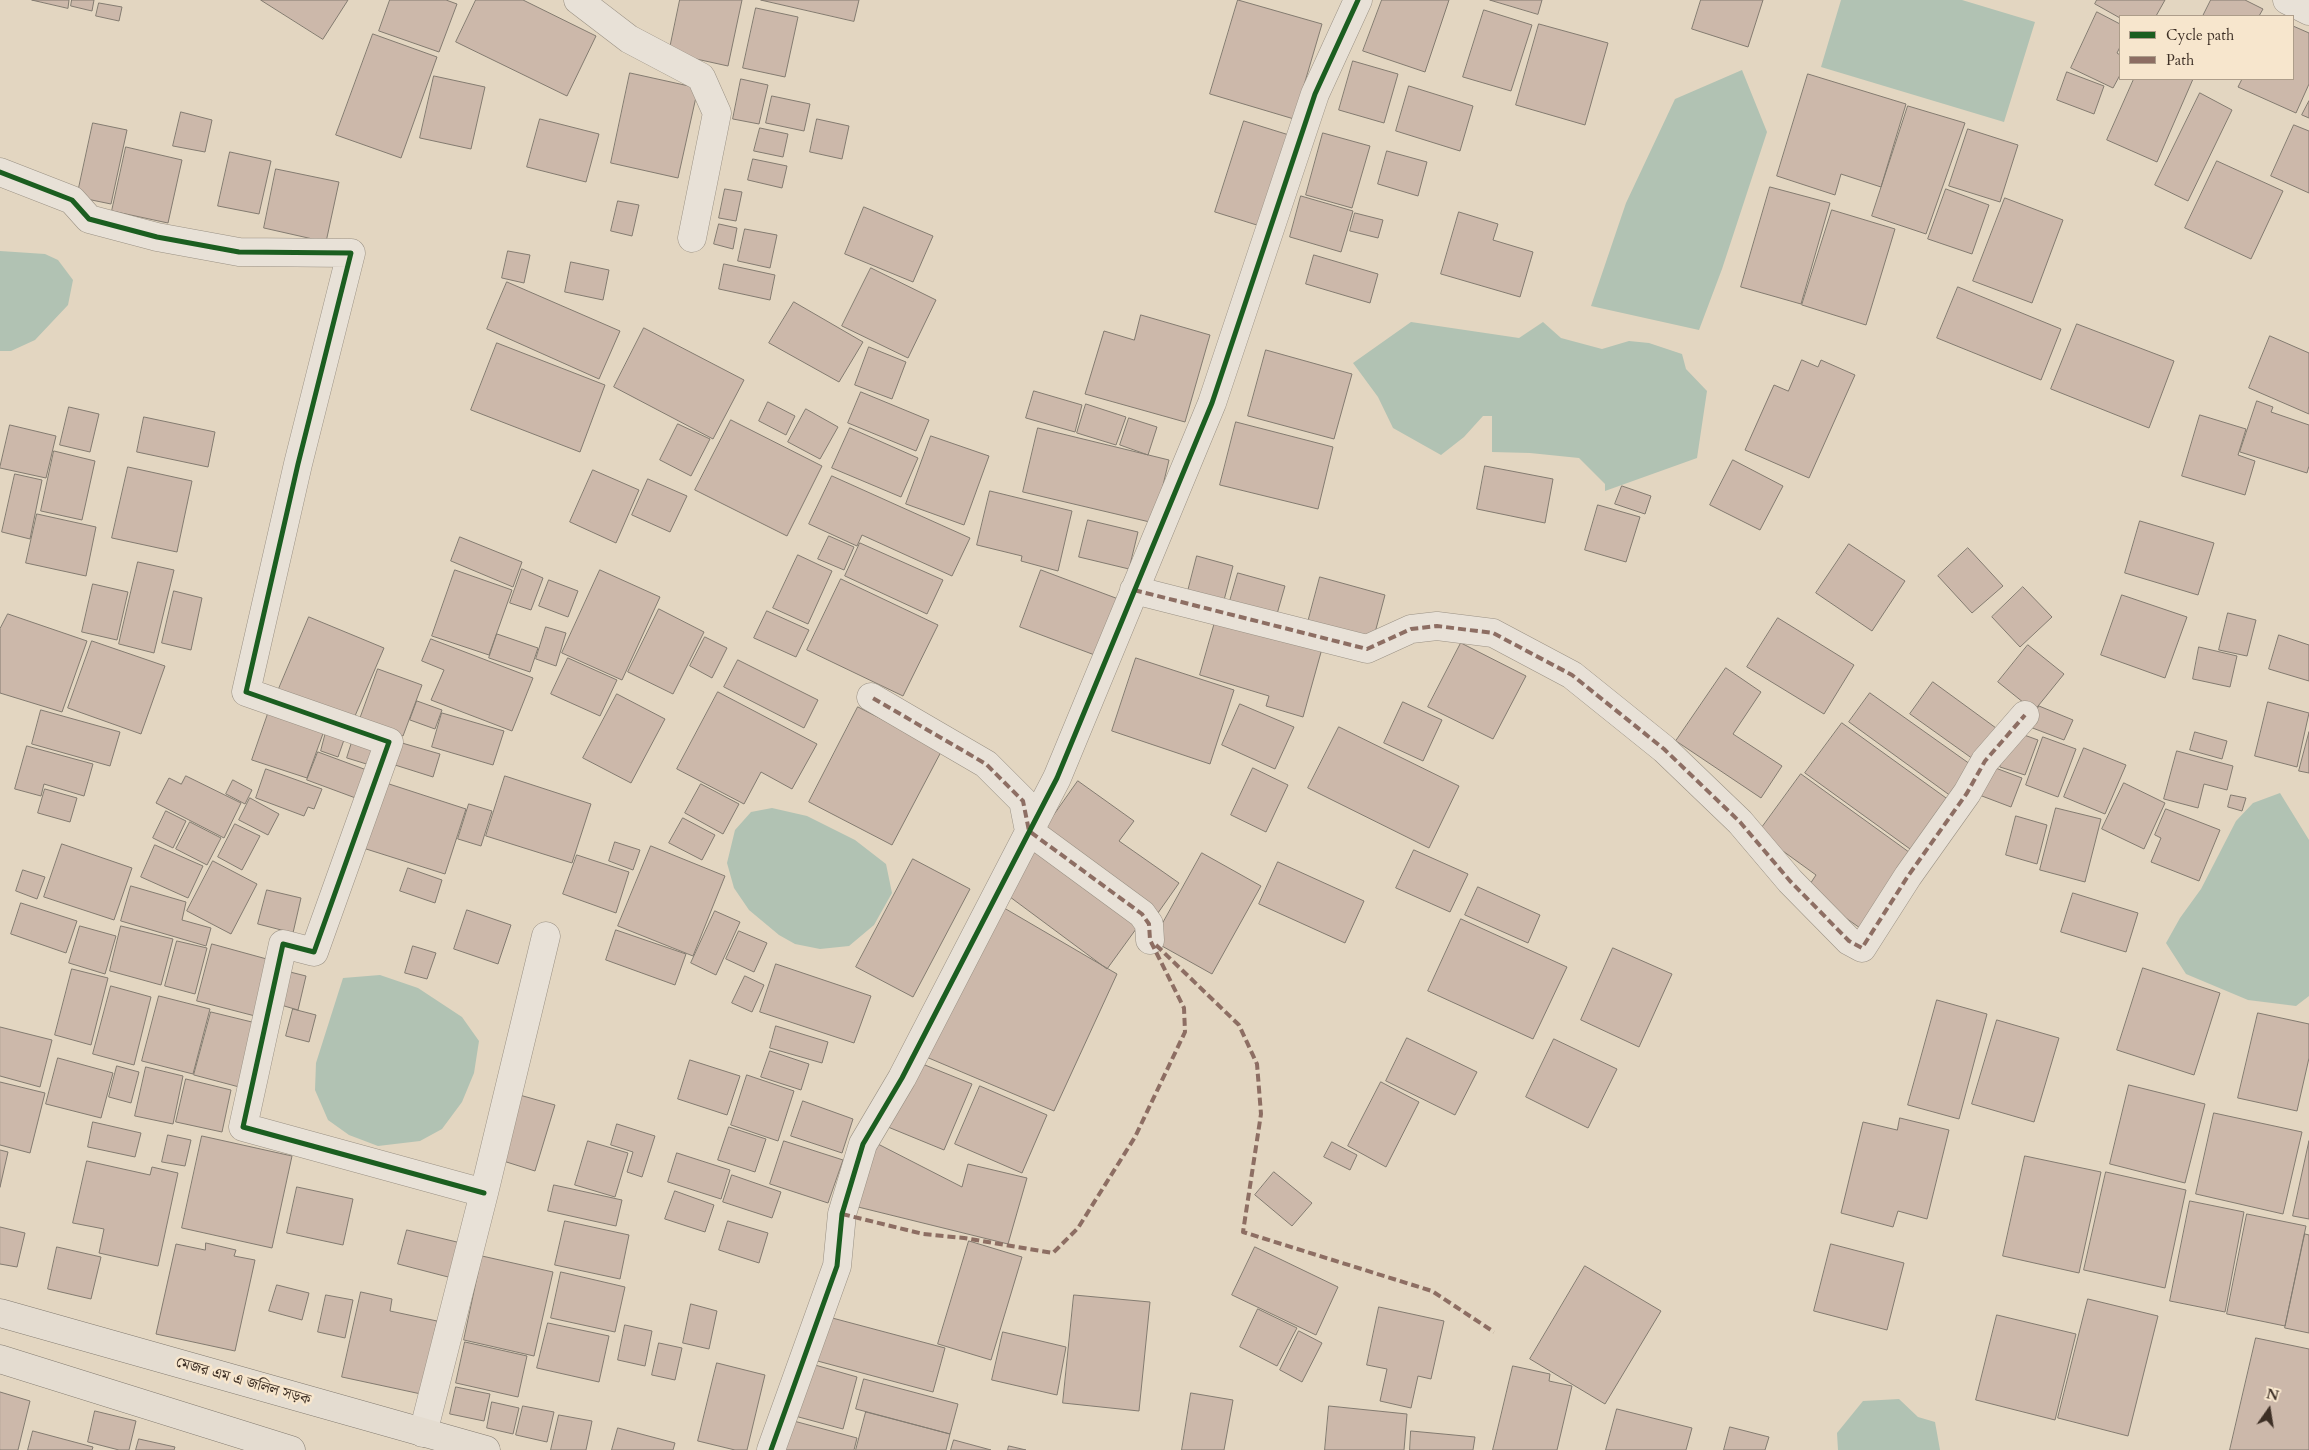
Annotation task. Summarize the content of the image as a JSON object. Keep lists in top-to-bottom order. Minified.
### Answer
{"streets":{"main road":["মেজর এম এ জলিল সড়ক"]},"legend":["Cycle path","Path"],"north":"top"}
